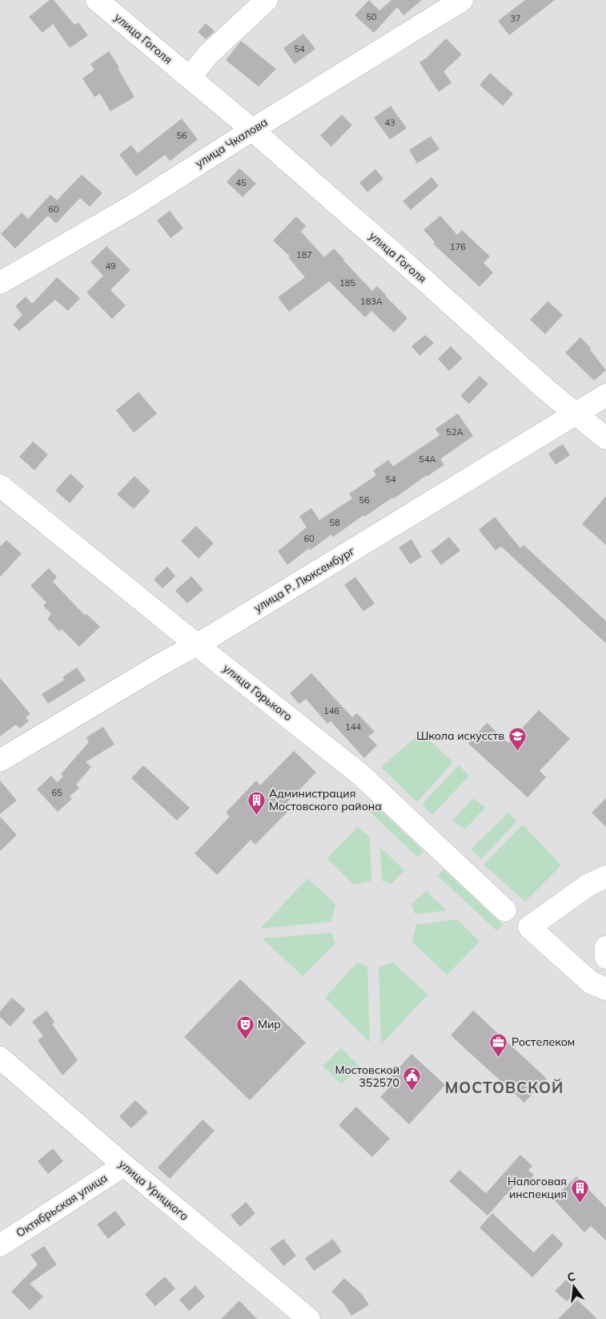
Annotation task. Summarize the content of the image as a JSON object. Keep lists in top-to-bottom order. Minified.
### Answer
{"streets":{"street":["улица Гоголя","улица Чкалова","улица Р. Люксембург","улица Горького","улица Урицкого","Октябрьская улица"]},"crossings":[["улица Гоголя","улица Чкалова"],["улица Гоголя","улица Р. Люксембург"],["улица Р. Люксембург","улица Горького"],["улица Урицкого","Октябрьская улица"]],"districts":["МОСТОВСКОЙ"],"places":{"school or university":["Школа искусств"],"building":["Администрация Мостовского района","Налоговая инспекция"],"theatre":["Мир"],"office":["Ростелеком"],"public building":["Мостовской 352570"]},"house_numbers":["50","37","54","43","56","45","60","176","187","49","185","183А","52А","54А","54","56","58","60","146","144","65"],"north":"top"}
